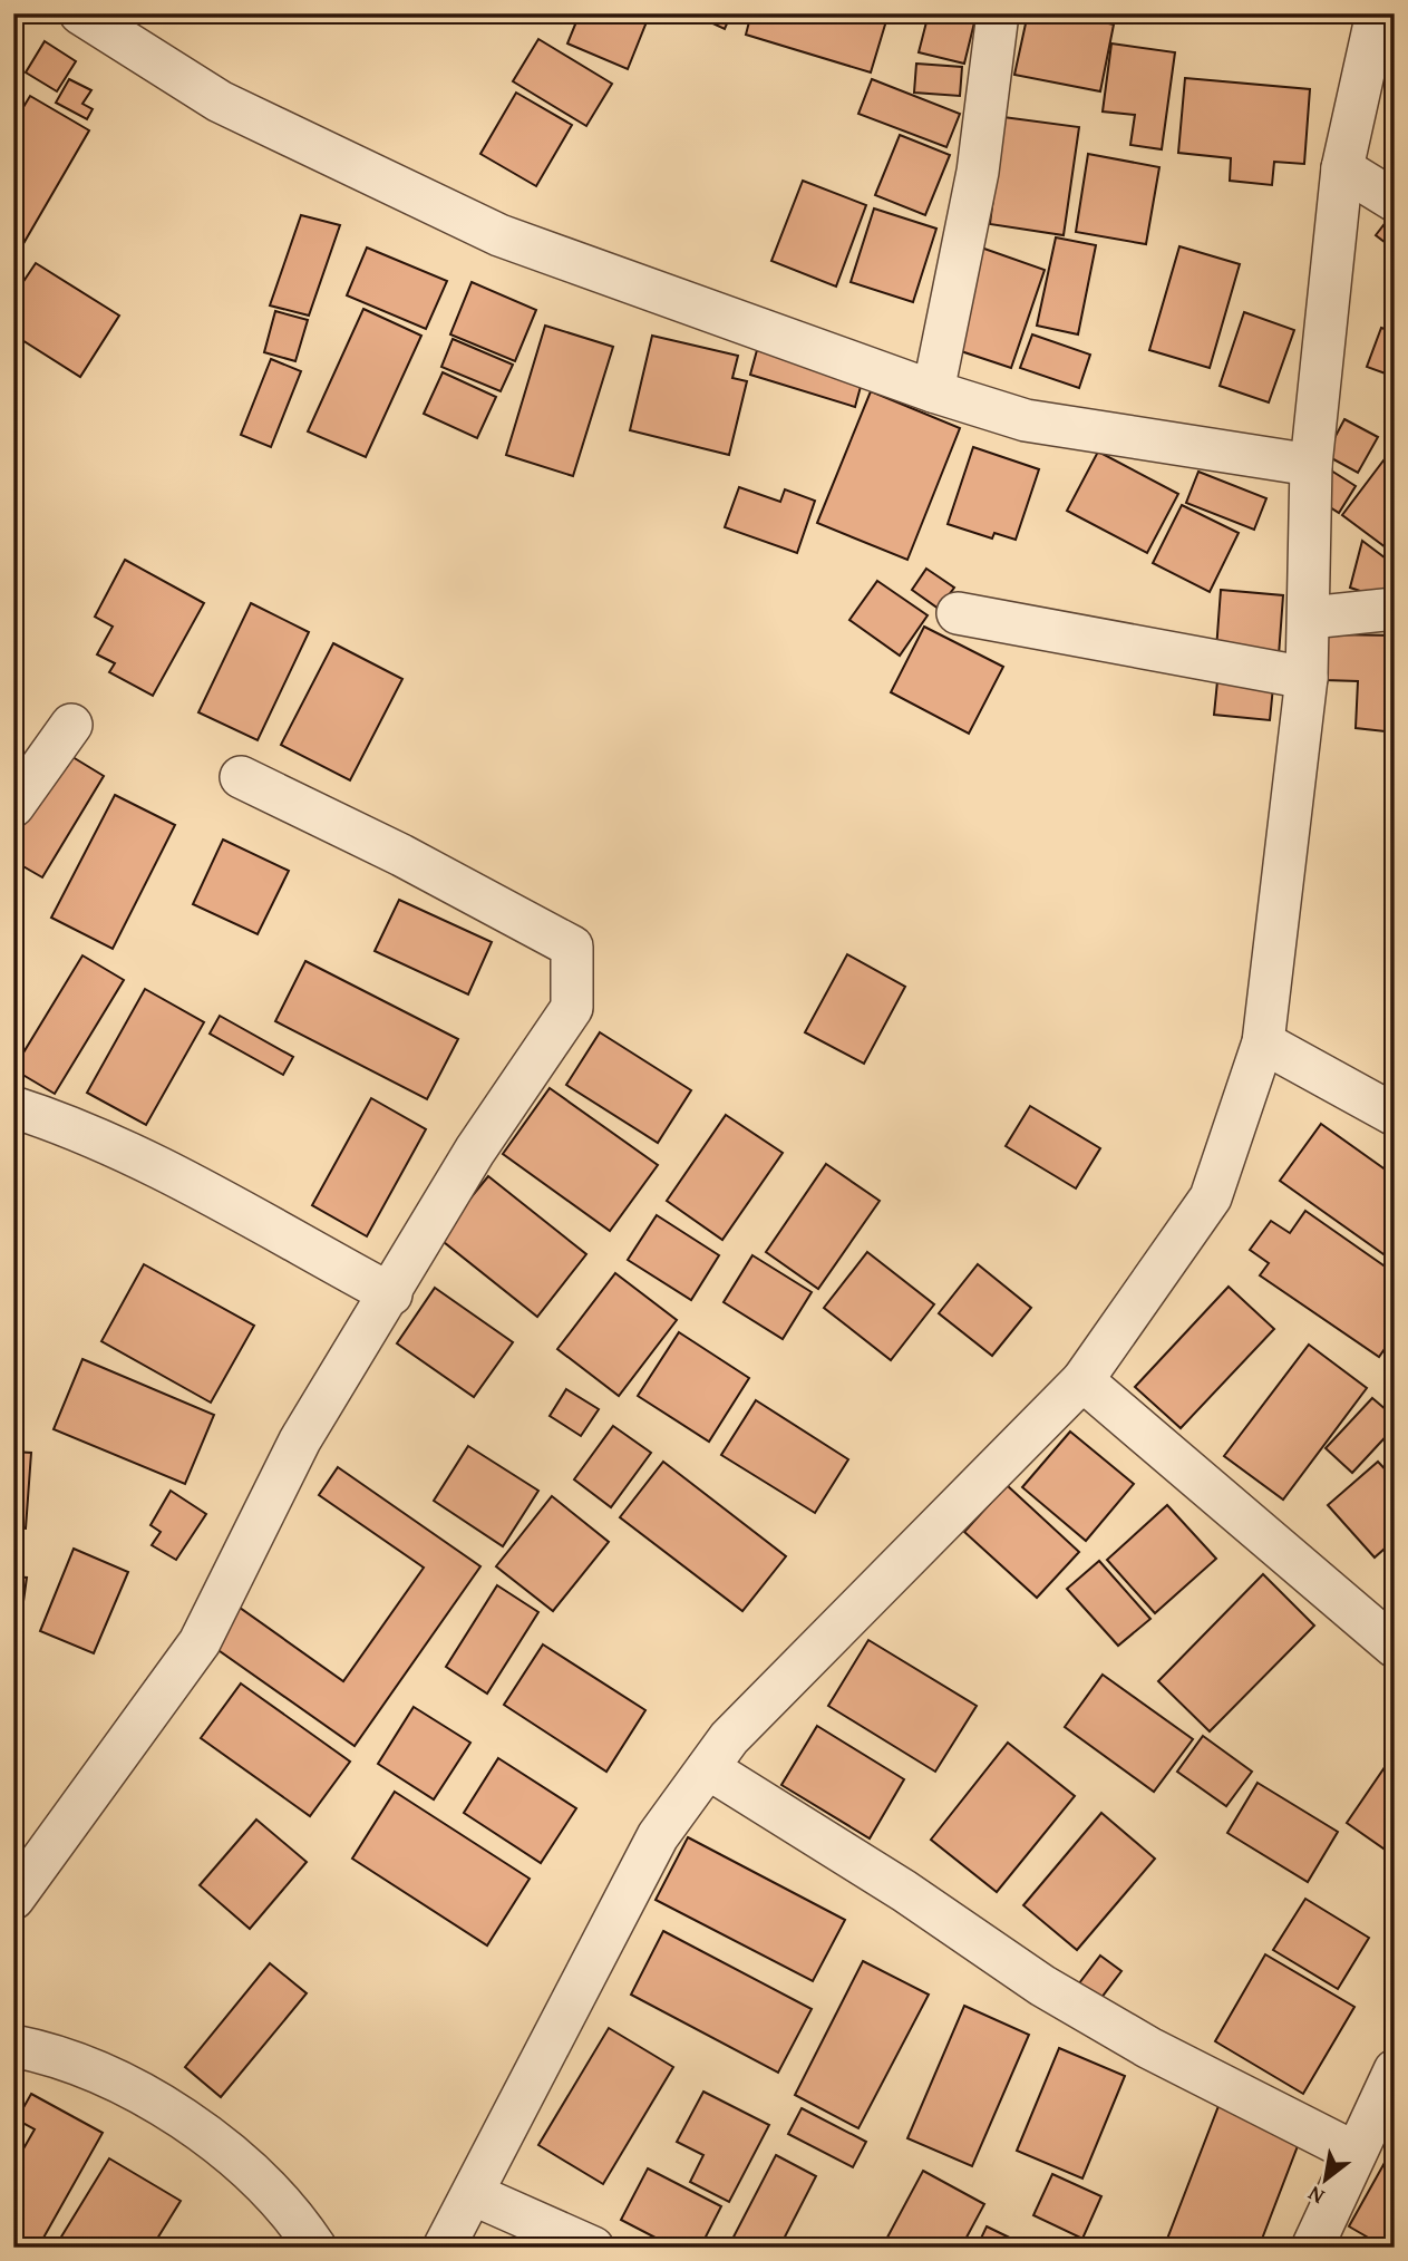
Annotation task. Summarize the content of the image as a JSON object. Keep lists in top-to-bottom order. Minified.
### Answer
{"north":"bottom left"}
